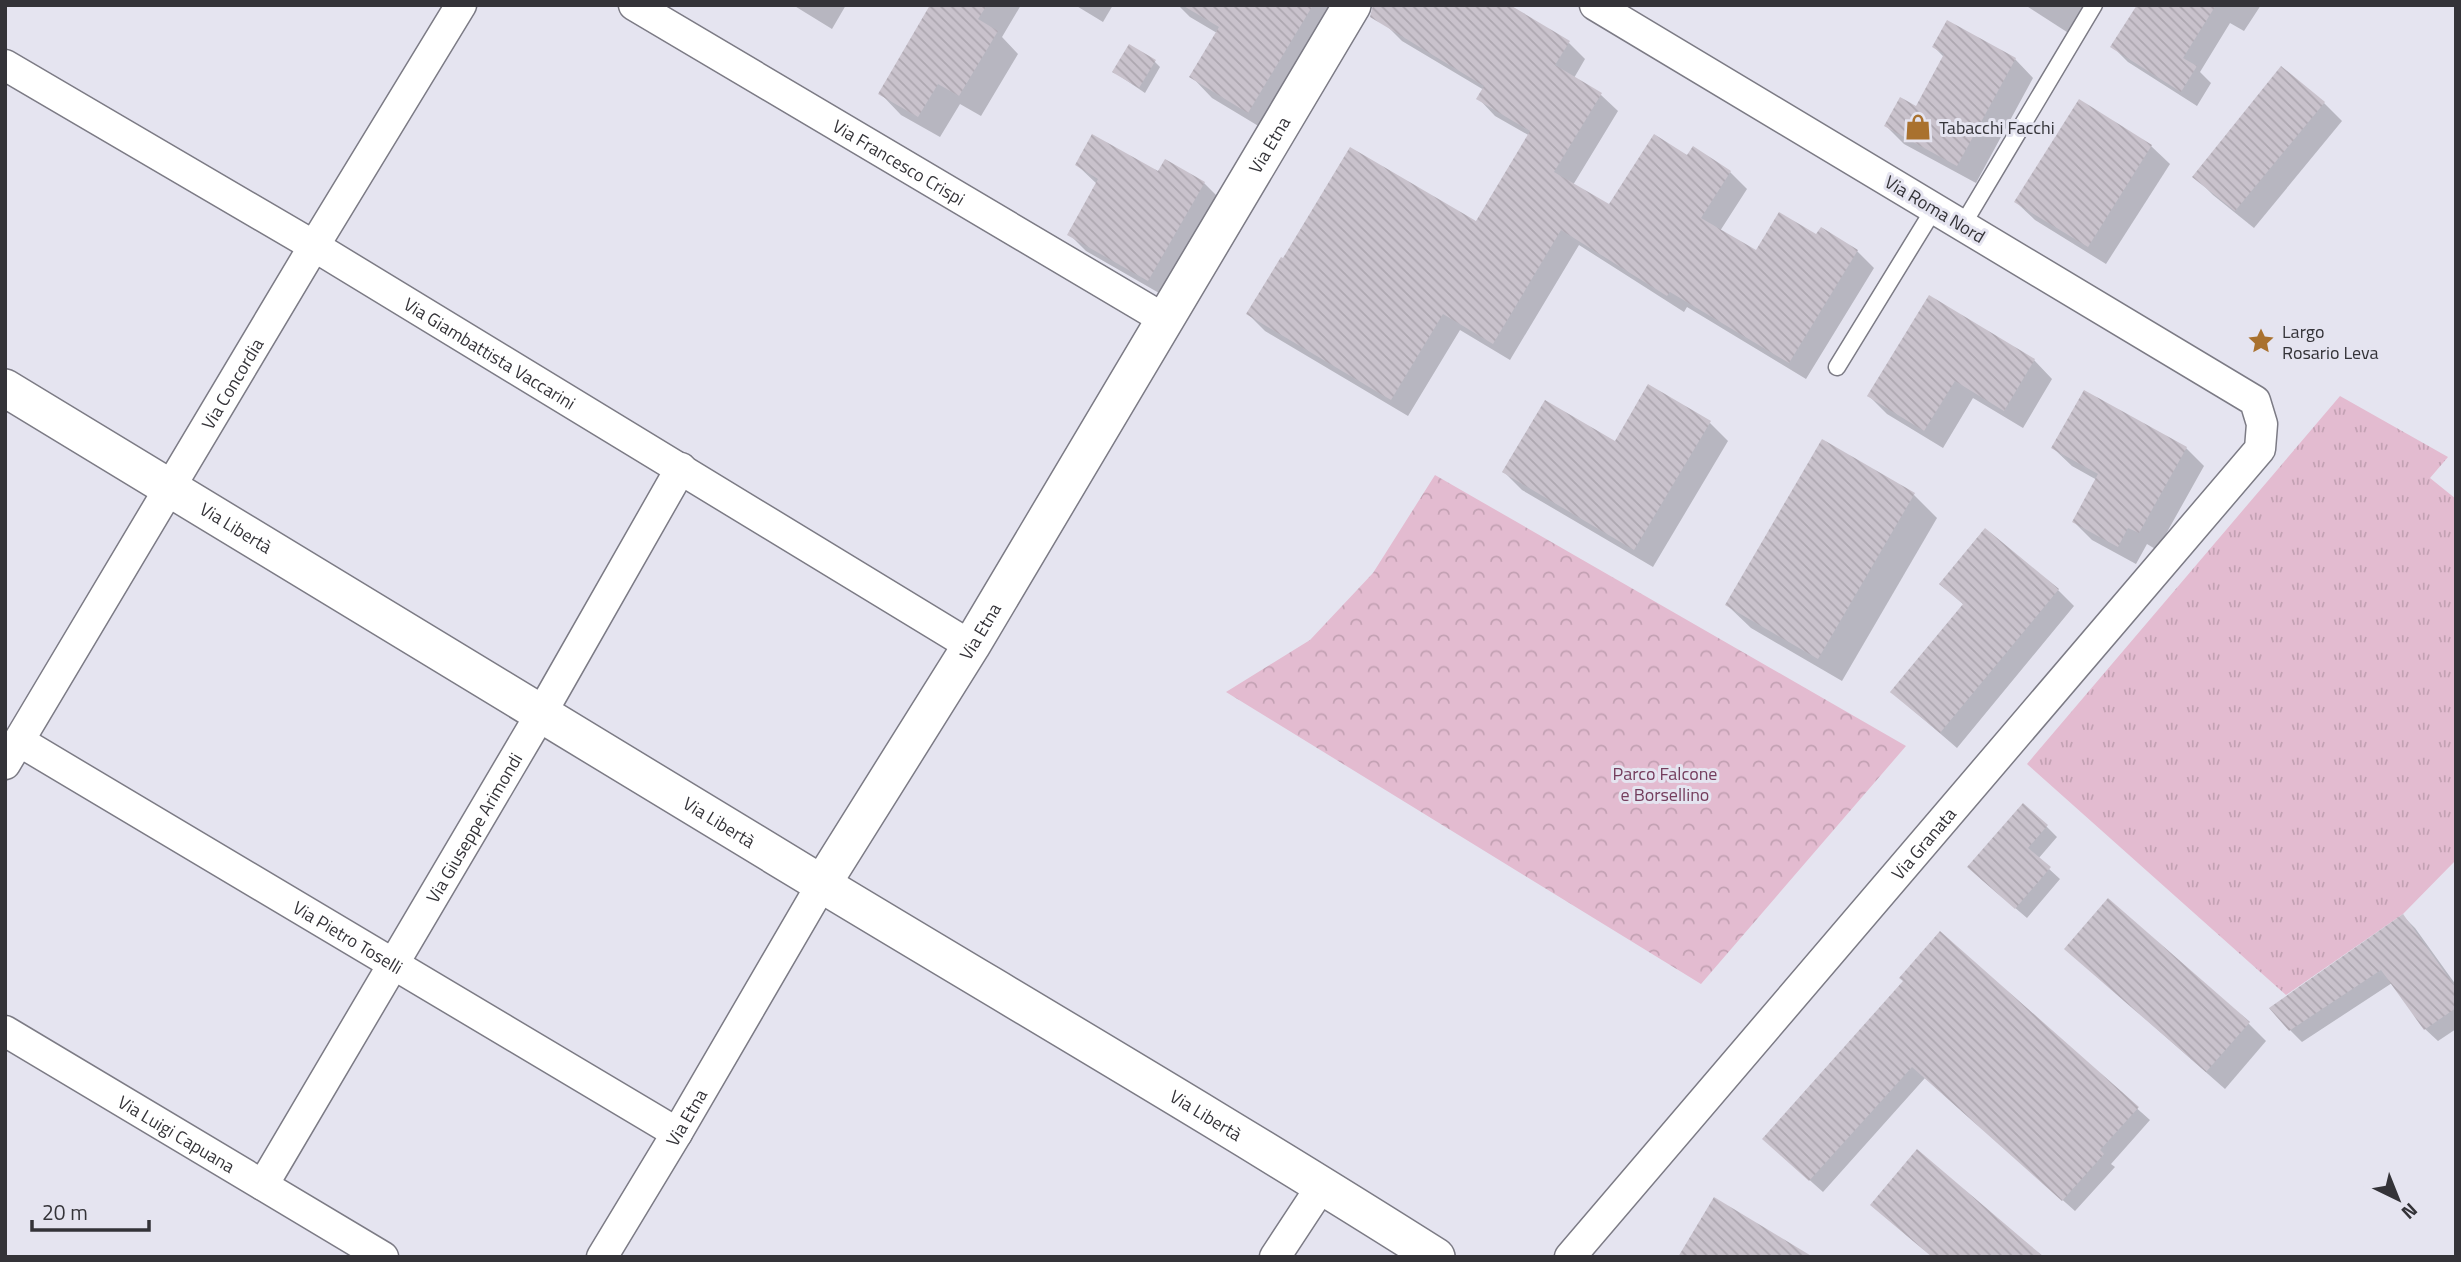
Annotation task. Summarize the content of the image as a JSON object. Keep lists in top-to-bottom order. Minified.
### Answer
{"streets":{"street":["Via Etna","Via Francesco Crispi","Via Roma Nord","Via Giambattista Vaccarini","Via Concordia","Via Libertà","Via Giuseppe Arimondi","Via Granata","Via Pietro Toselli","Via Luigi Capuana"]},"crossings":[["Via Etna","Via Francesco Crispi"],["Via Etna","Via Giambattista Vaccarini"],["Via Etna","Via Libertà"],["Via Etna","Via Pietro Toselli"],["Via Roma Nord","Via Granata"],["Via Giambattista Vaccarini","Via Concordia"],["Via Giambattista Vaccarini","Via Giuseppe Arimondi"],["Via Concordia","Via Libertà"],["Via Concordia","Via Pietro Toselli"],["Via Libertà","Via Giuseppe Arimondi"],["Via Giuseppe Arimondi","Via Pietro Toselli"],["Via Giuseppe Arimondi","Via Luigi Capuana"]],"parks":["Parco Falcone e Borsellino"],"places":{"shop":["Tabacchi Facchi"],"place":["Largo Rosario Leva"]},"scale_bar":"20 m","north":"bottom right"}
